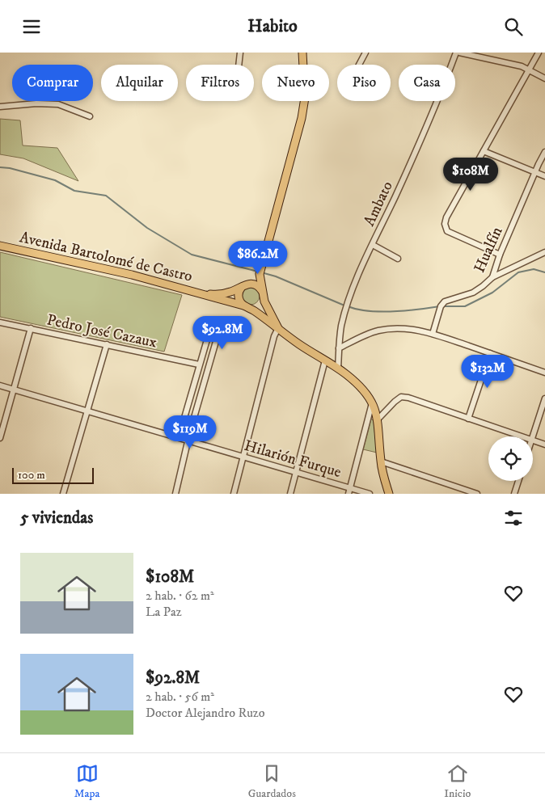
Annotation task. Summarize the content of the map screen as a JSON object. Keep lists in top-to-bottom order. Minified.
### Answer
{"streets":{"main road":["Avenida Bartolomé de Castro"],"street":["Ambato","Hualfín","Pedro José Cazaux","Hilarión Furque"]},"crossings":[["Ambato","Avenida Bartolomé de Castro"]],"scale_bar":"100 m","page":{"header":"Habito","chip":["Comprar","Alquilar","Filtros","Nuevo","Piso","Casa"],"price":["$108M","$86.2M","$92.8M","$132M","$119M"],"scale":"100 m","heading":"5 viviendas","list":[{"name":"$108M","note":"2 hab. · 62 m² · La Paz"},{"name":"$92.8M","note":"2 hab. · 56 m² · Doctor Alejandro Ruzo"}],"tabs":["Mapa","Guardados","Inicio"]}}
